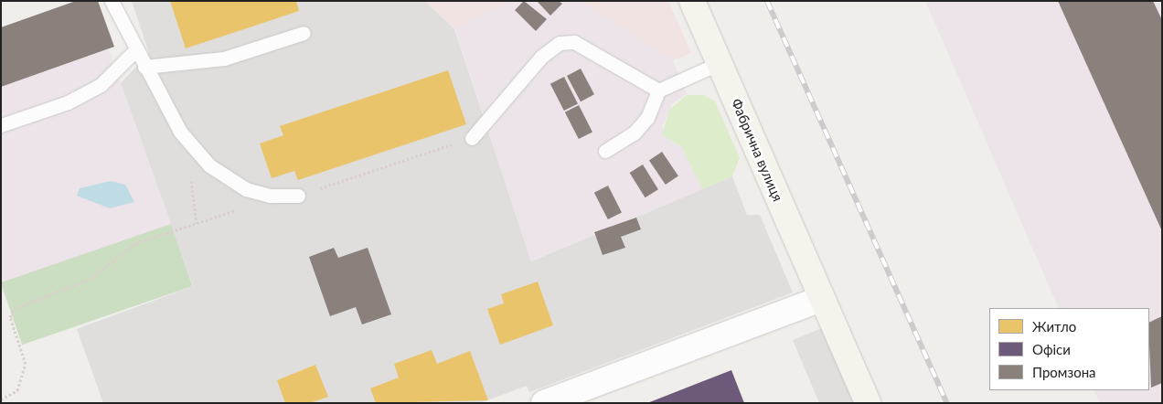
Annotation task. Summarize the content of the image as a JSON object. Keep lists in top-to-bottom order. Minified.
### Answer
{"streets":{"street":["Фабрична вулиця"]},"legend":["Житло","Офіси","Промзона"]}
